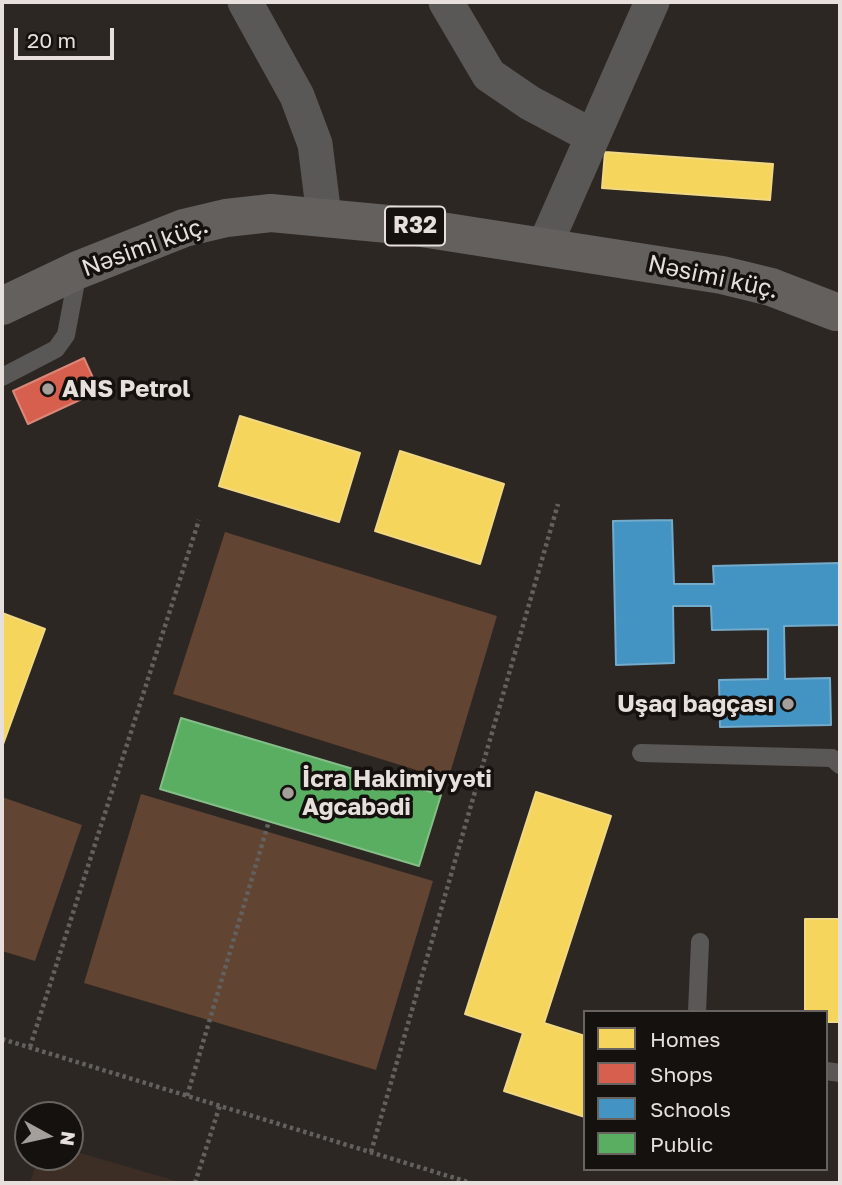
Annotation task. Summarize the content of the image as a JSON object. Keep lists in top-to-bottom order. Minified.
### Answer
{"streets":{"main road":["R32","Nəsimi küç."]},"places":["ANS Petrol","Uşaq bağçası","İcra Hakimiyyəti Ağcabədi"],"legend":["Homes","Shops","Schools","Public"],"scale_bar":"20 m","north":"right"}
